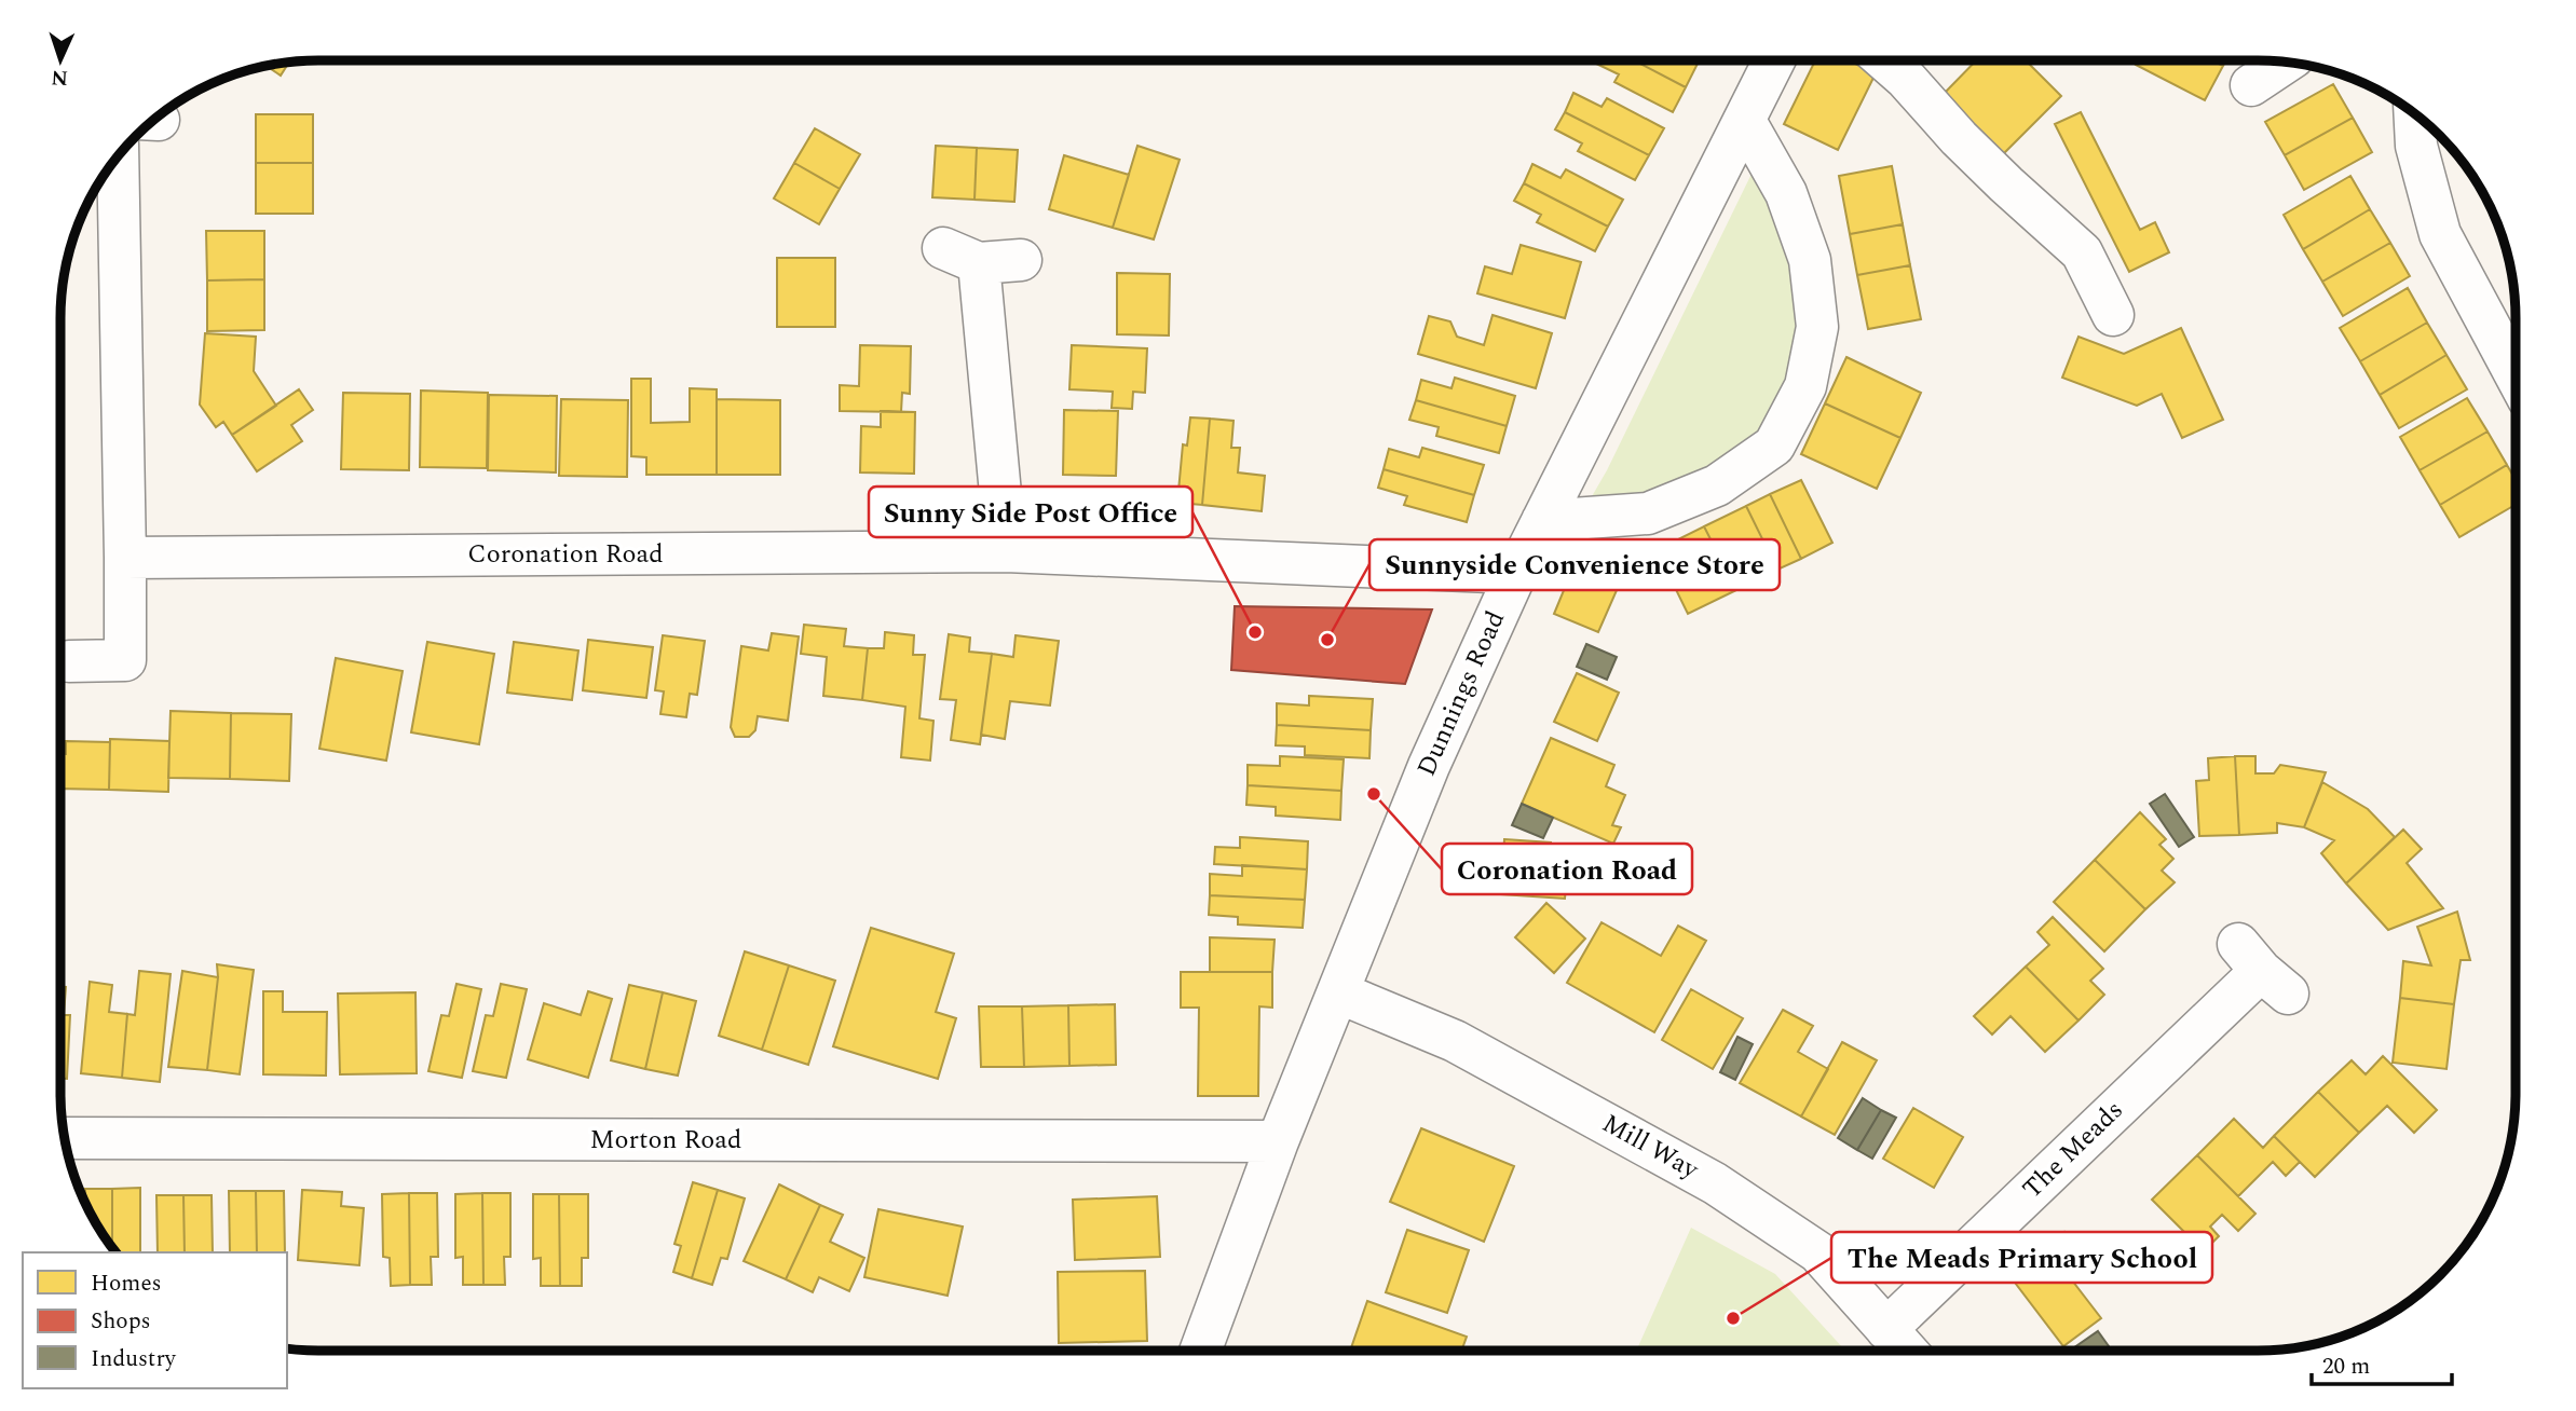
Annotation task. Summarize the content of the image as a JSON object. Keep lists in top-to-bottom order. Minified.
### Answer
{"streets":{"street":["Coronation Road","Dunnings Road","Morton Road","Mill Way","The Meads"]},"crossings":[["Coronation Road","Dunnings Road"],["Dunnings Road","Morton Road"],["Dunnings Road","Mill Way"],["Mill Way","The Meads"]],"places":["Sunny Side Post Office","Sunnyside Convenience Store","Coronation Road","The Meads Primary School"],"legend":["Homes","Shops","Industry"],"scale_bar":"20 m","north":"bottom"}
